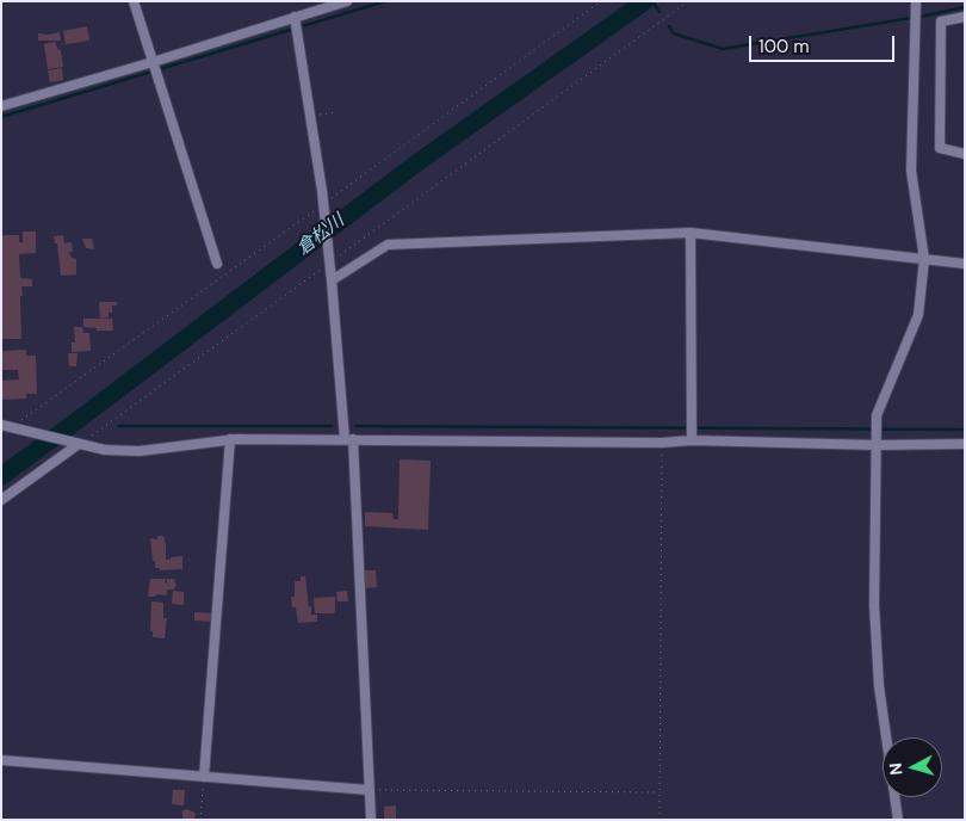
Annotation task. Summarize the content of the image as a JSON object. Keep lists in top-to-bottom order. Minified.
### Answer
{"water":["倉松川"],"scale_bar":"100 m","north":"left"}
